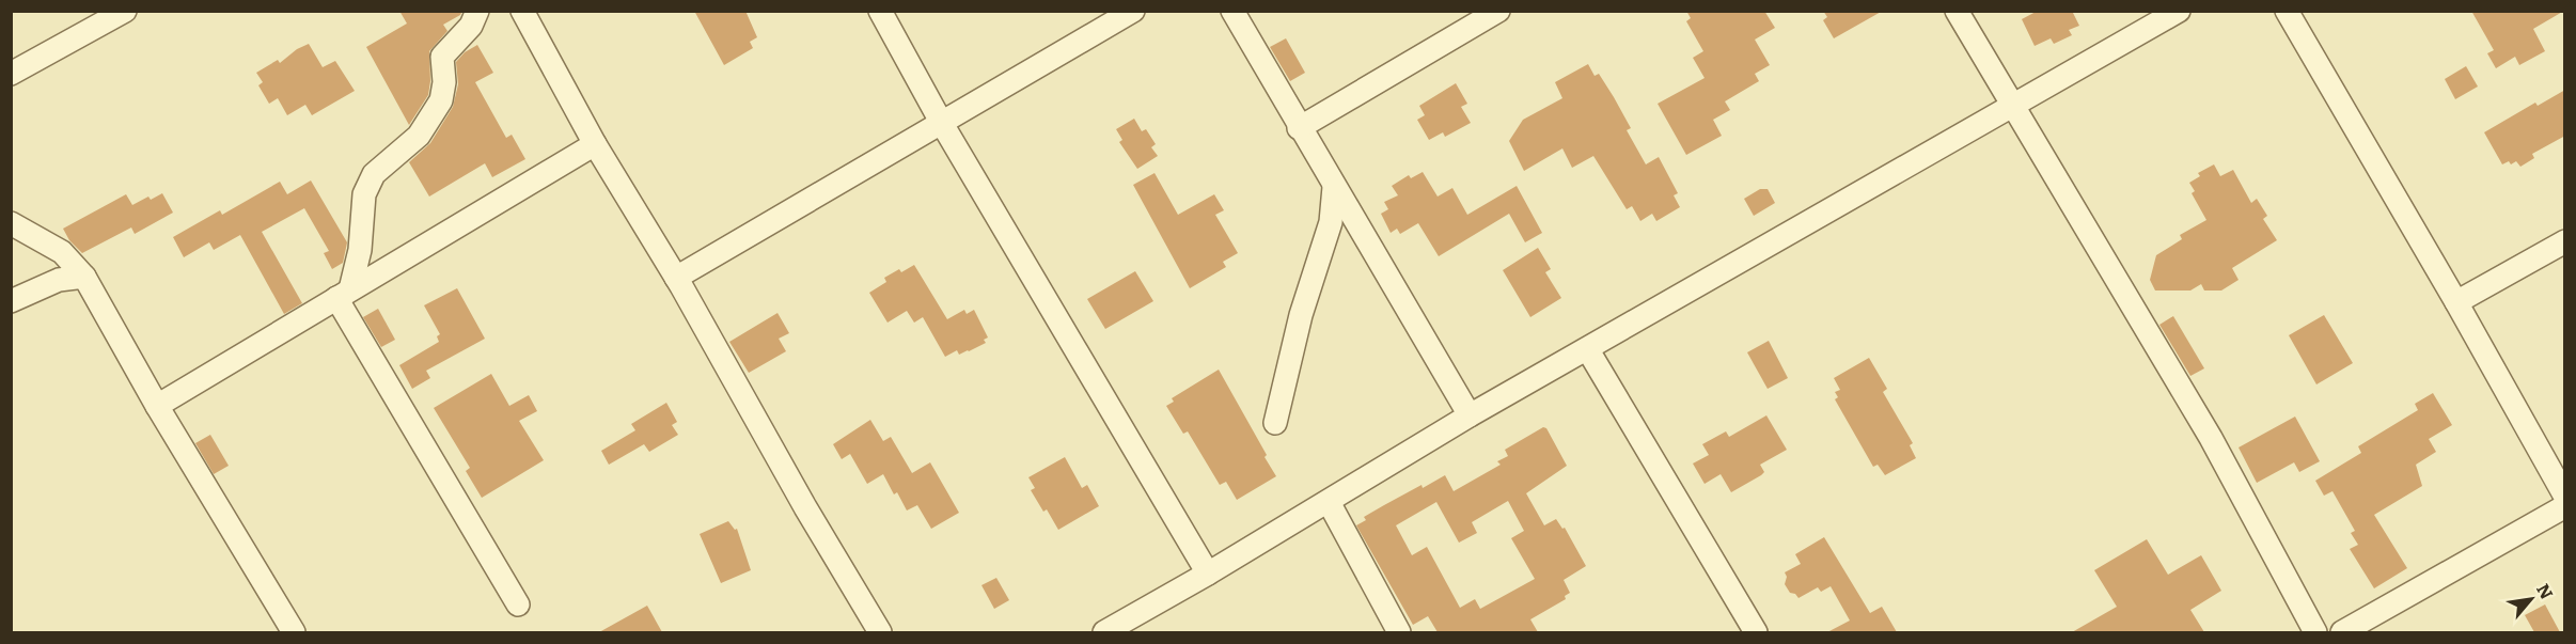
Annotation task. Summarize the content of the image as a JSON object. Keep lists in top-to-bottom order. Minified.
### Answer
{"north":"top right"}
